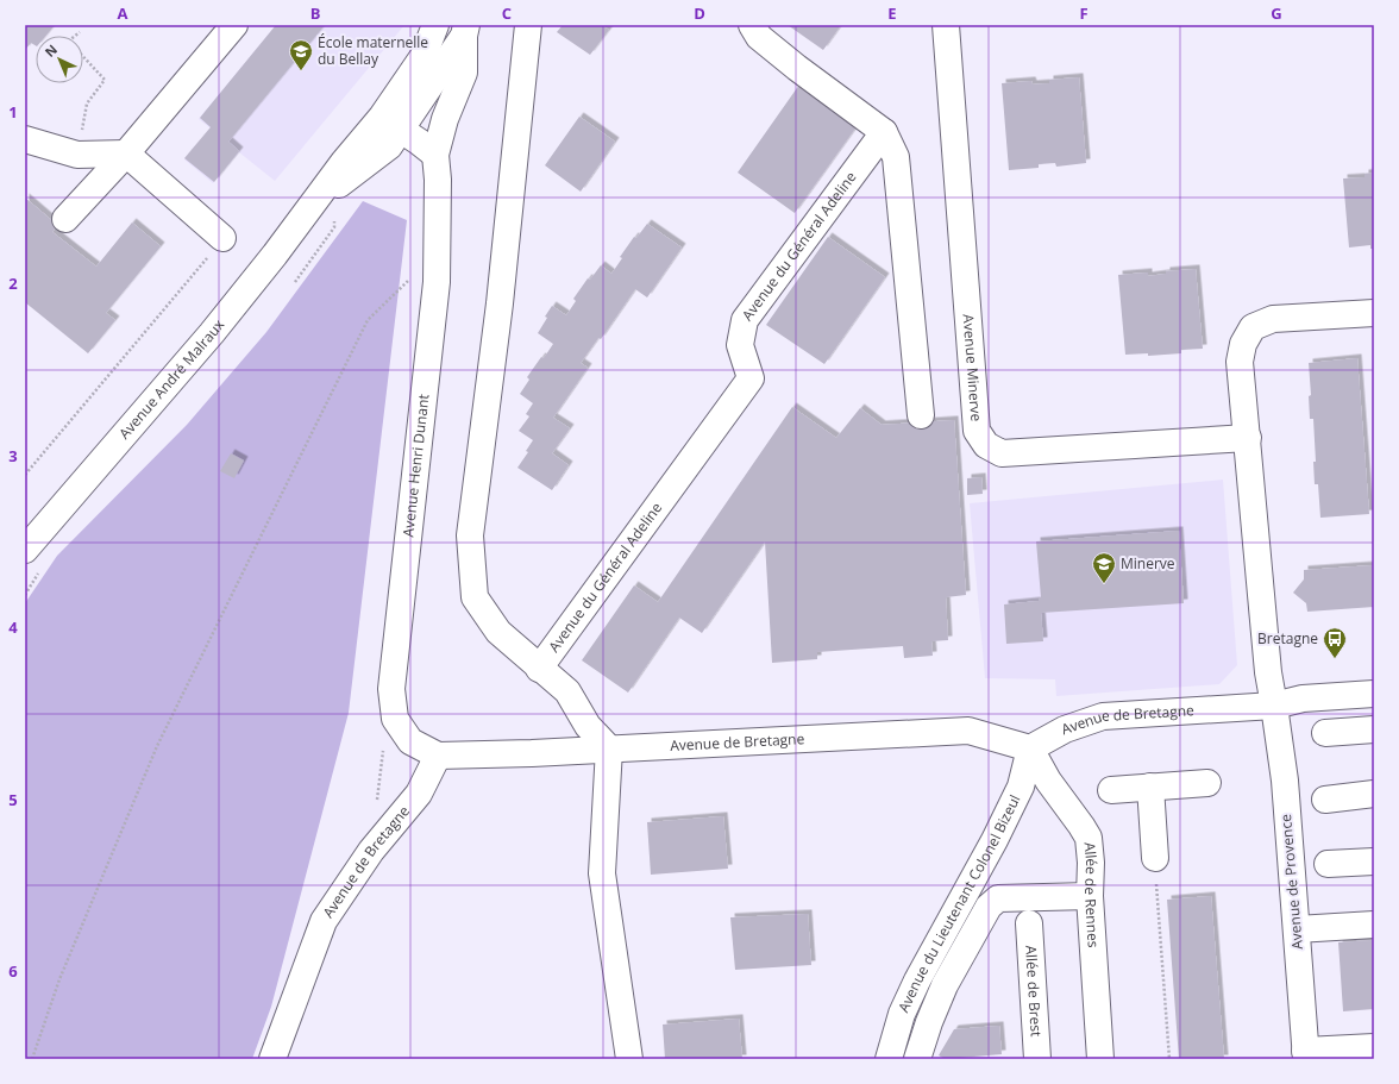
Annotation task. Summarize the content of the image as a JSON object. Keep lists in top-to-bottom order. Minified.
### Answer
{"streets":{"street":["Avenue du Général Adeline","Avenue Minerve","Avenue André Malraux","Avenue Henri Dunant","Avenue de Bretagne","Avenue de Provence","Allée de Rennes","Avenue du Lieutenant Colonel Bizeul","Allée de Brest"]},"crossings":[["Avenue du Général Adeline","Avenue de Bretagne"],["Avenue André Malraux","Avenue Henri Dunant"],["Avenue Henri Dunant","Avenue de Bretagne"],["Avenue de Bretagne","Avenue de Provence"],["Avenue de Bretagne","Allée de Rennes"],["Avenue de Bretagne","Avenue du Lieutenant Colonel Bizeul"],["Allée de Rennes","Avenue du Lieutenant Colonel Bizeul"]],"places":{"school or university":["École maternelle du Bellay","Minerve"],"bus stop":["Bretagne"]},"north":"top left","grid":{"columns":["A","B","C","D","E","F","G"],"rows":["1","2","3","4","5","6"]}}
